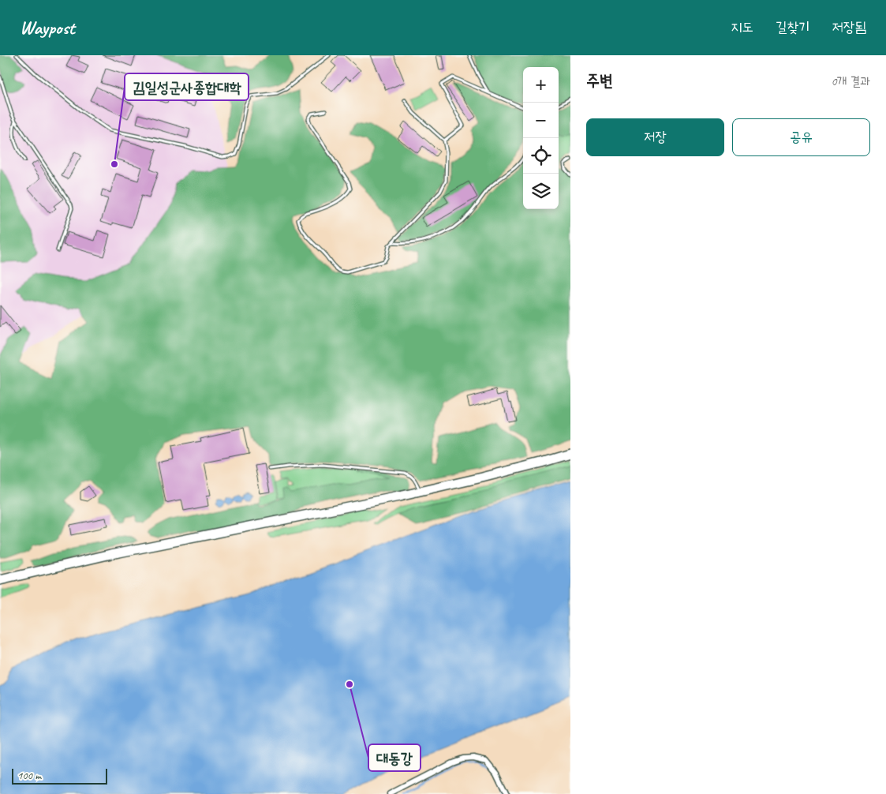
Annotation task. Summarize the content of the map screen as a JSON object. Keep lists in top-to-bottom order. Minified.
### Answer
{"places":["김일성군사종합대학","대동강"],"scale_bar":"100 m","page":{"header":"Waypost","nav":["지도","길찾기","저장됨"],"heading":["주변","0개 결과"],"map_buttons":["+","−"],"buttons":["저장","공유"],"scale":"100 m"}}
